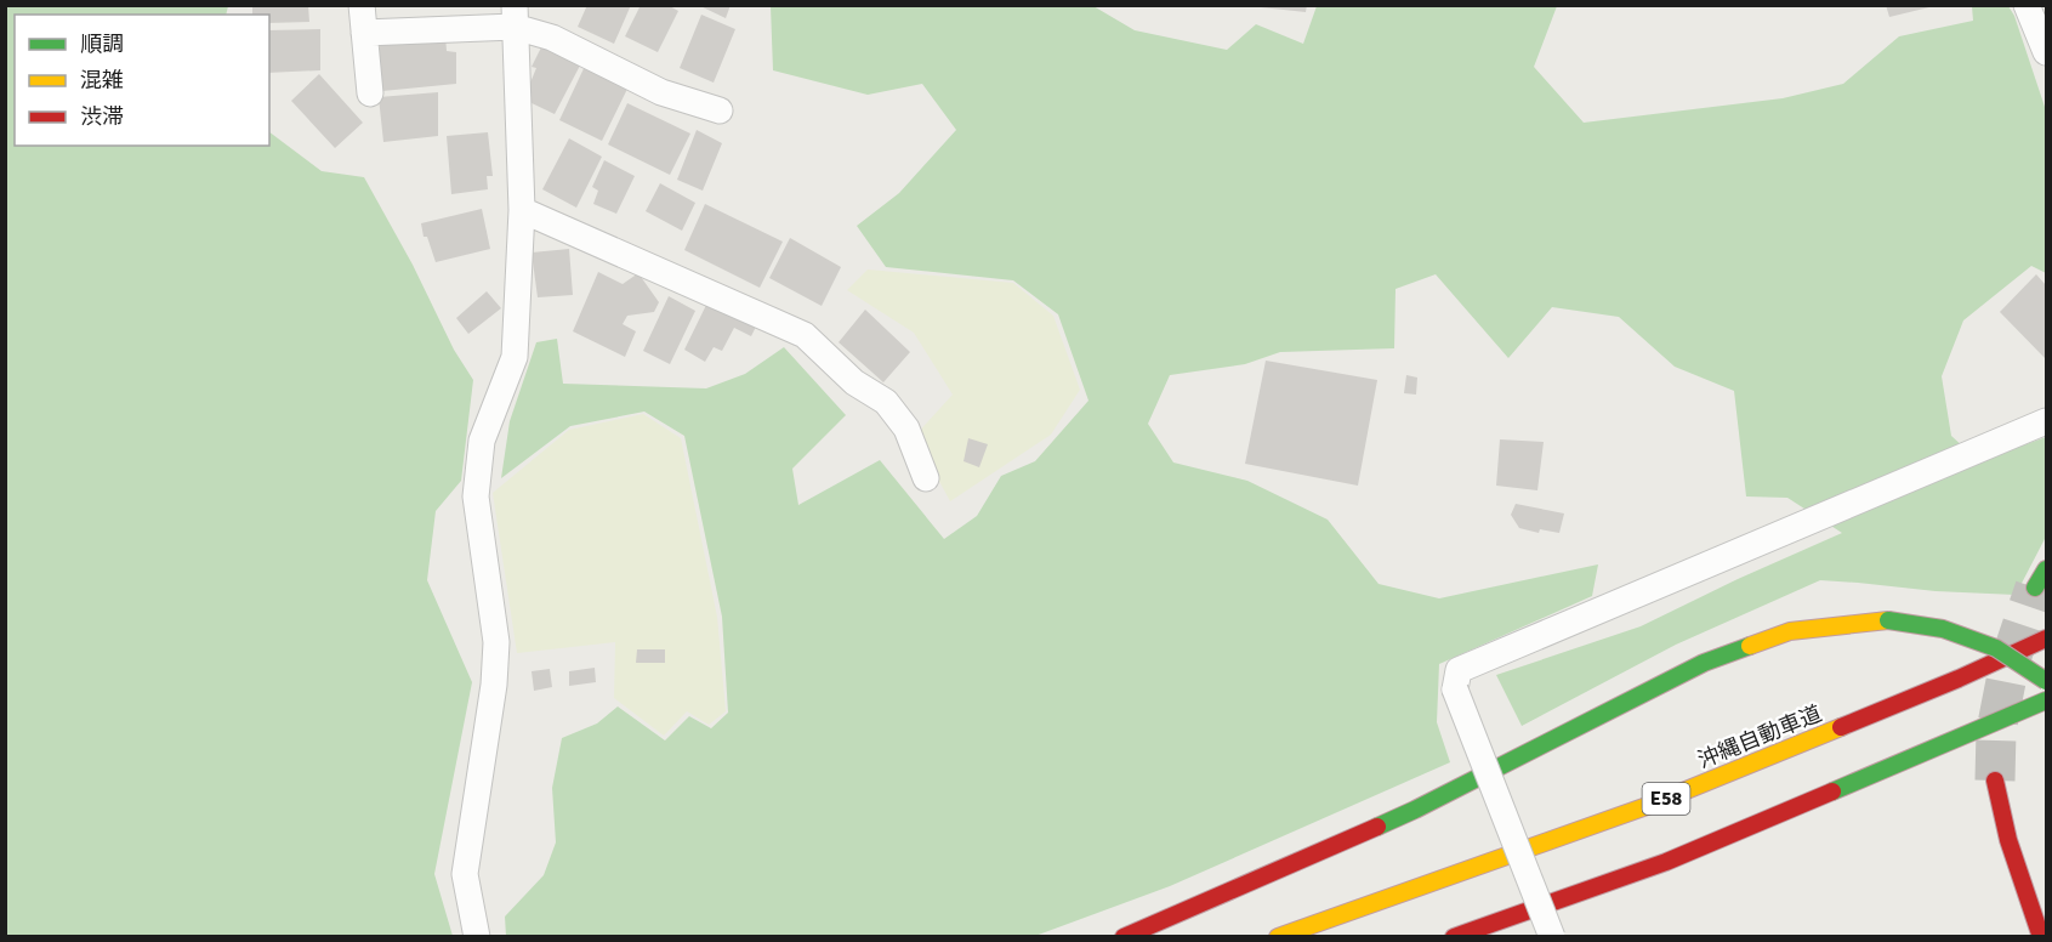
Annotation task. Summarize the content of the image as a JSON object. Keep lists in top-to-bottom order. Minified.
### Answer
{"streets":{"highway":["沖縄自動車道","E58"]},"legend":["順調","混雑","渋滞"]}
